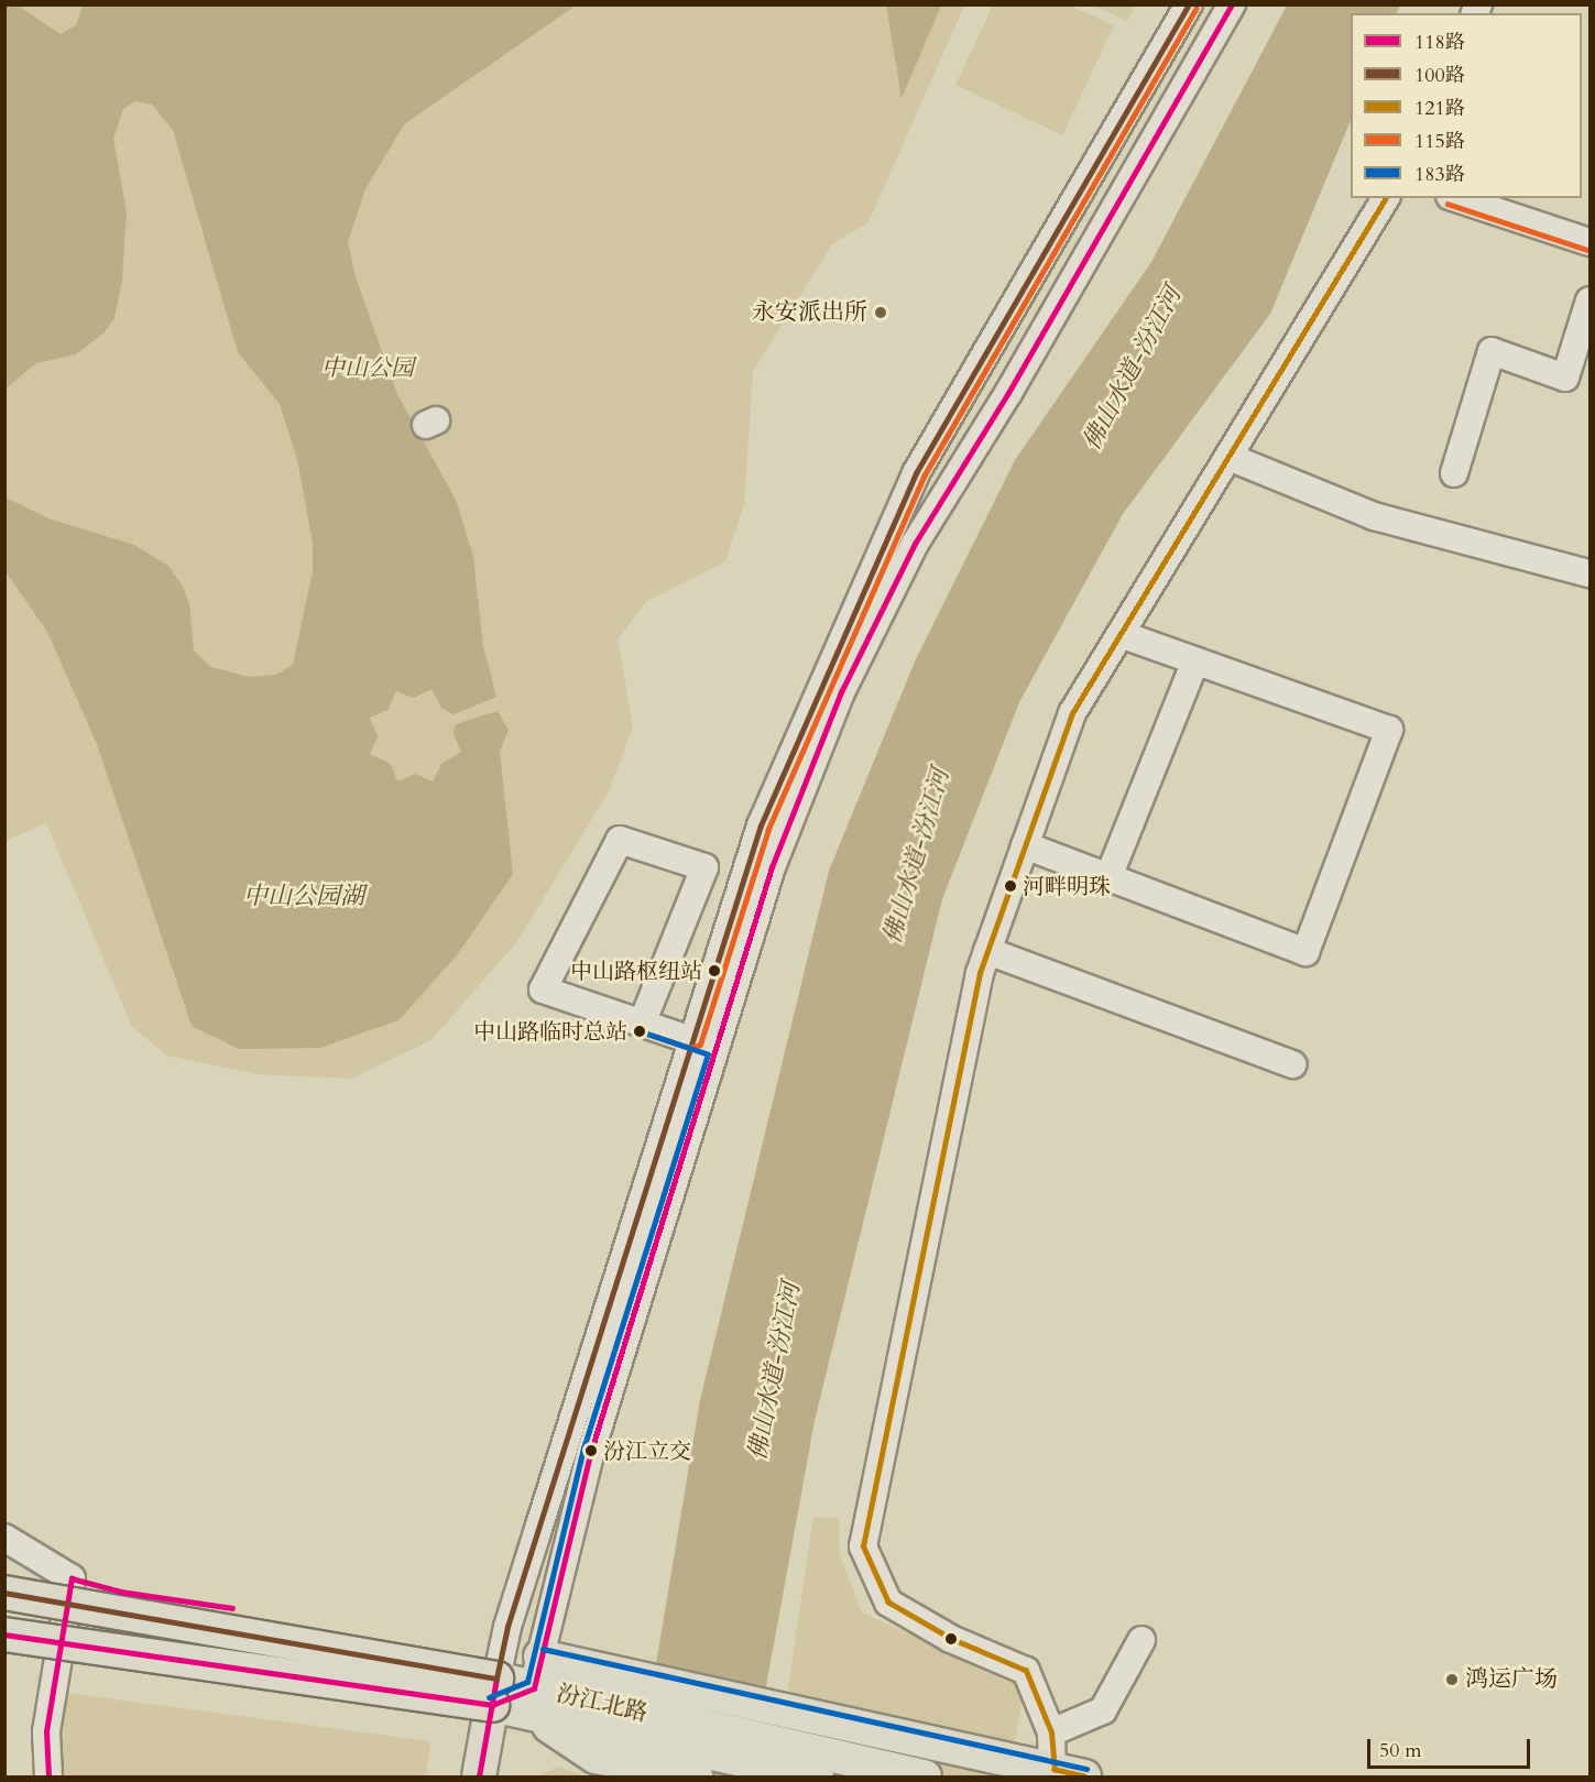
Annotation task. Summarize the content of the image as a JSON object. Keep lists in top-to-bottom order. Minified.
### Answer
{"streets":{"main road":["汾江北路"]},"water":["佛山水道-汾江河","中山公园湖"],"parks":["中山公园"],"places":["永安派出所","河畔明珠","中山路枢纽站","中山路临时总站","汾江立交","鸿运广场"],"lines":["transit line 118路","transit line 100路","transit line 115路","transit line 121路","transit line 183路"],"legend":["118路","100路","121路","115路","183路"],"scale_bar":"50 m"}
